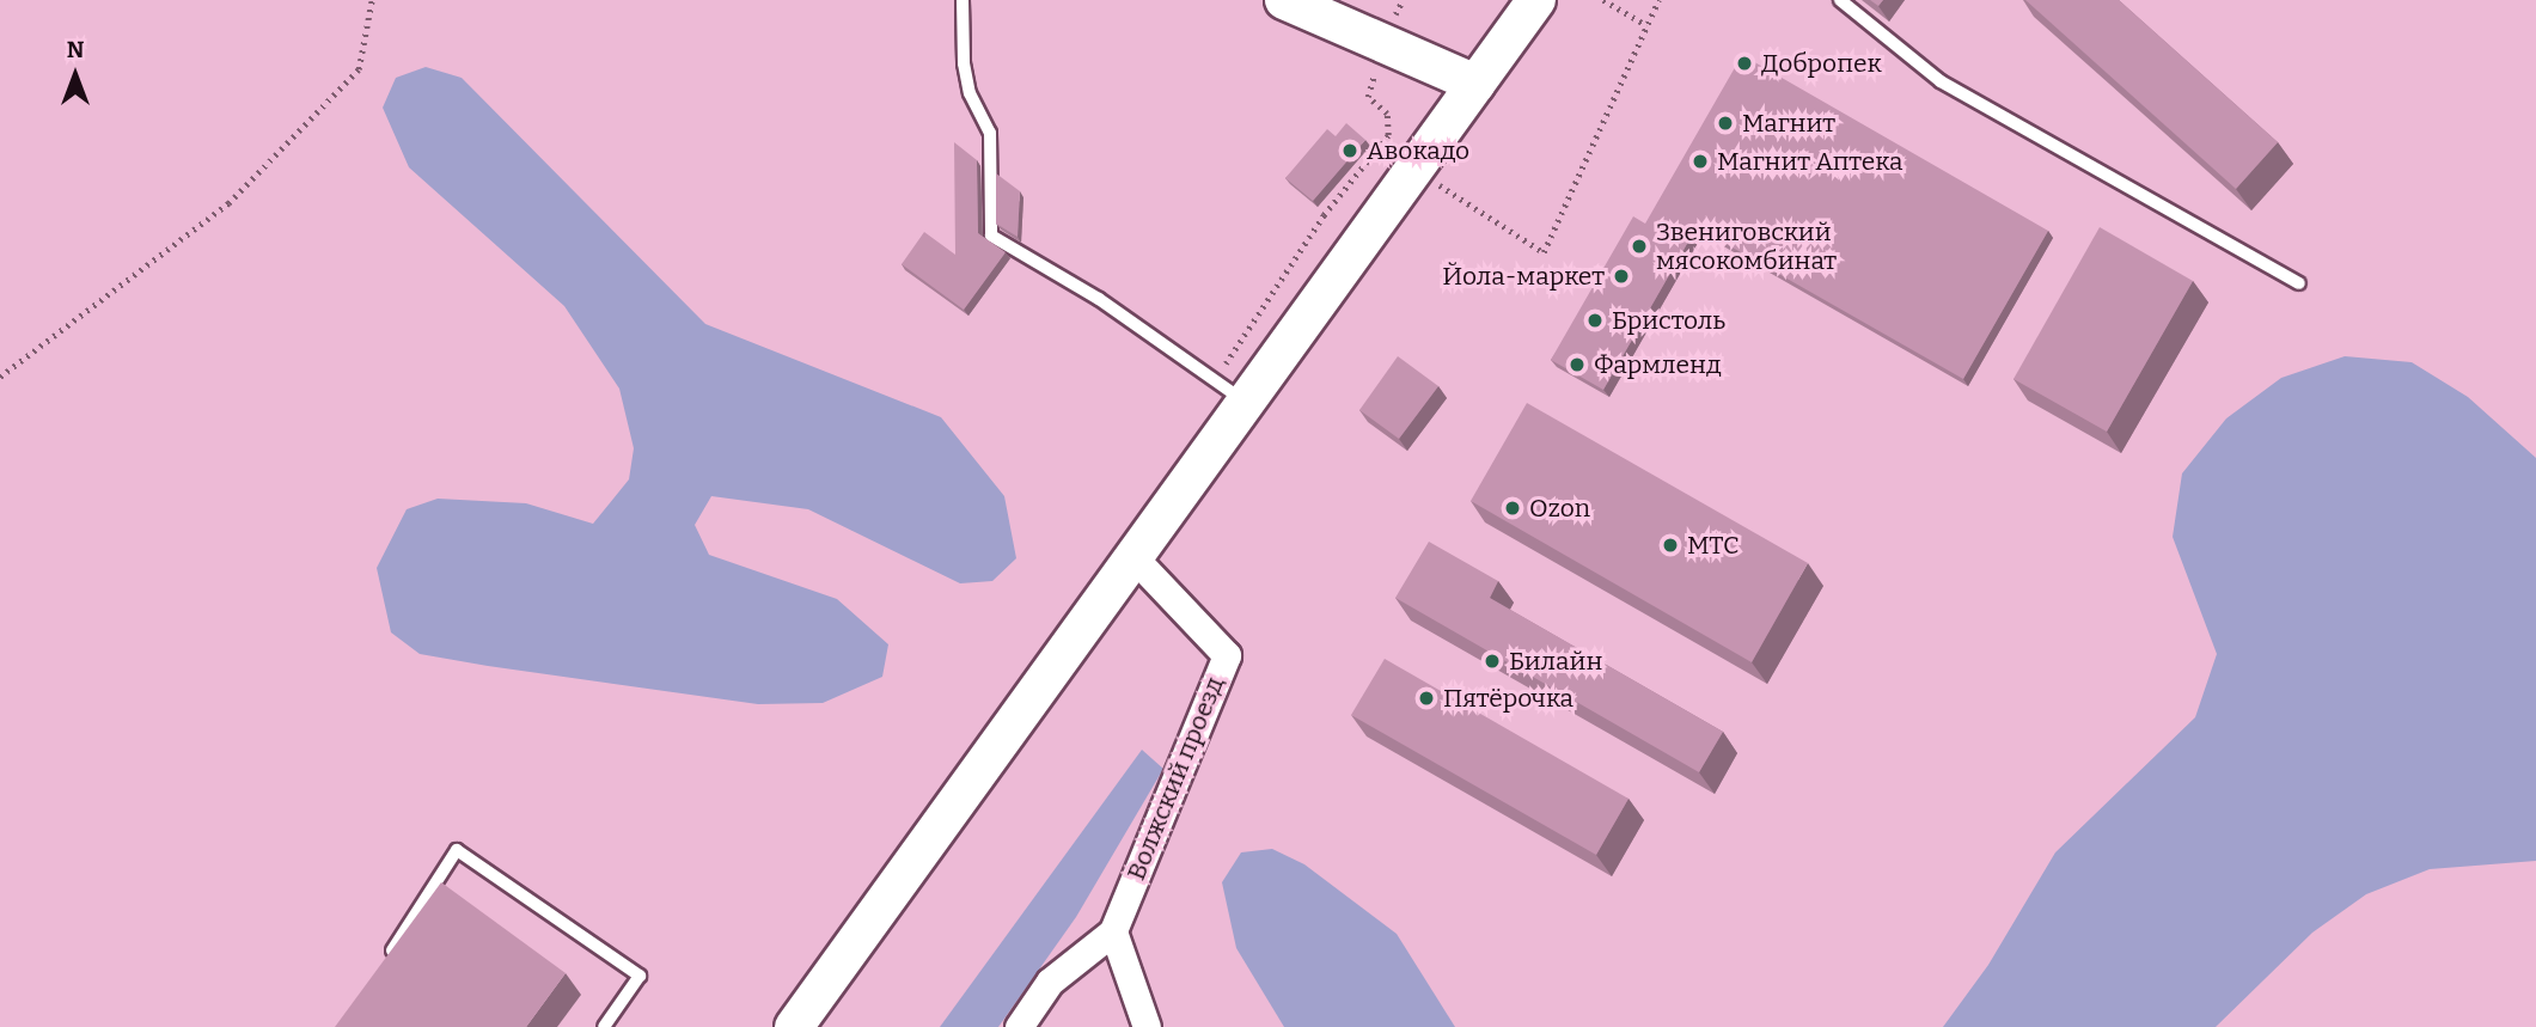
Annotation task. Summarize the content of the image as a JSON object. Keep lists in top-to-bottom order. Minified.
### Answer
{"streets":{"street":["Волжский проезд"]},"places":["Добропек","Магнит","Авокадо","Магнит Аптека","Звениговский мясокомбинат","Йола-маркет","Бристоль","Фармленд","Ozon","МТС","Билайн","Пятёрочка"],"north":"top"}
